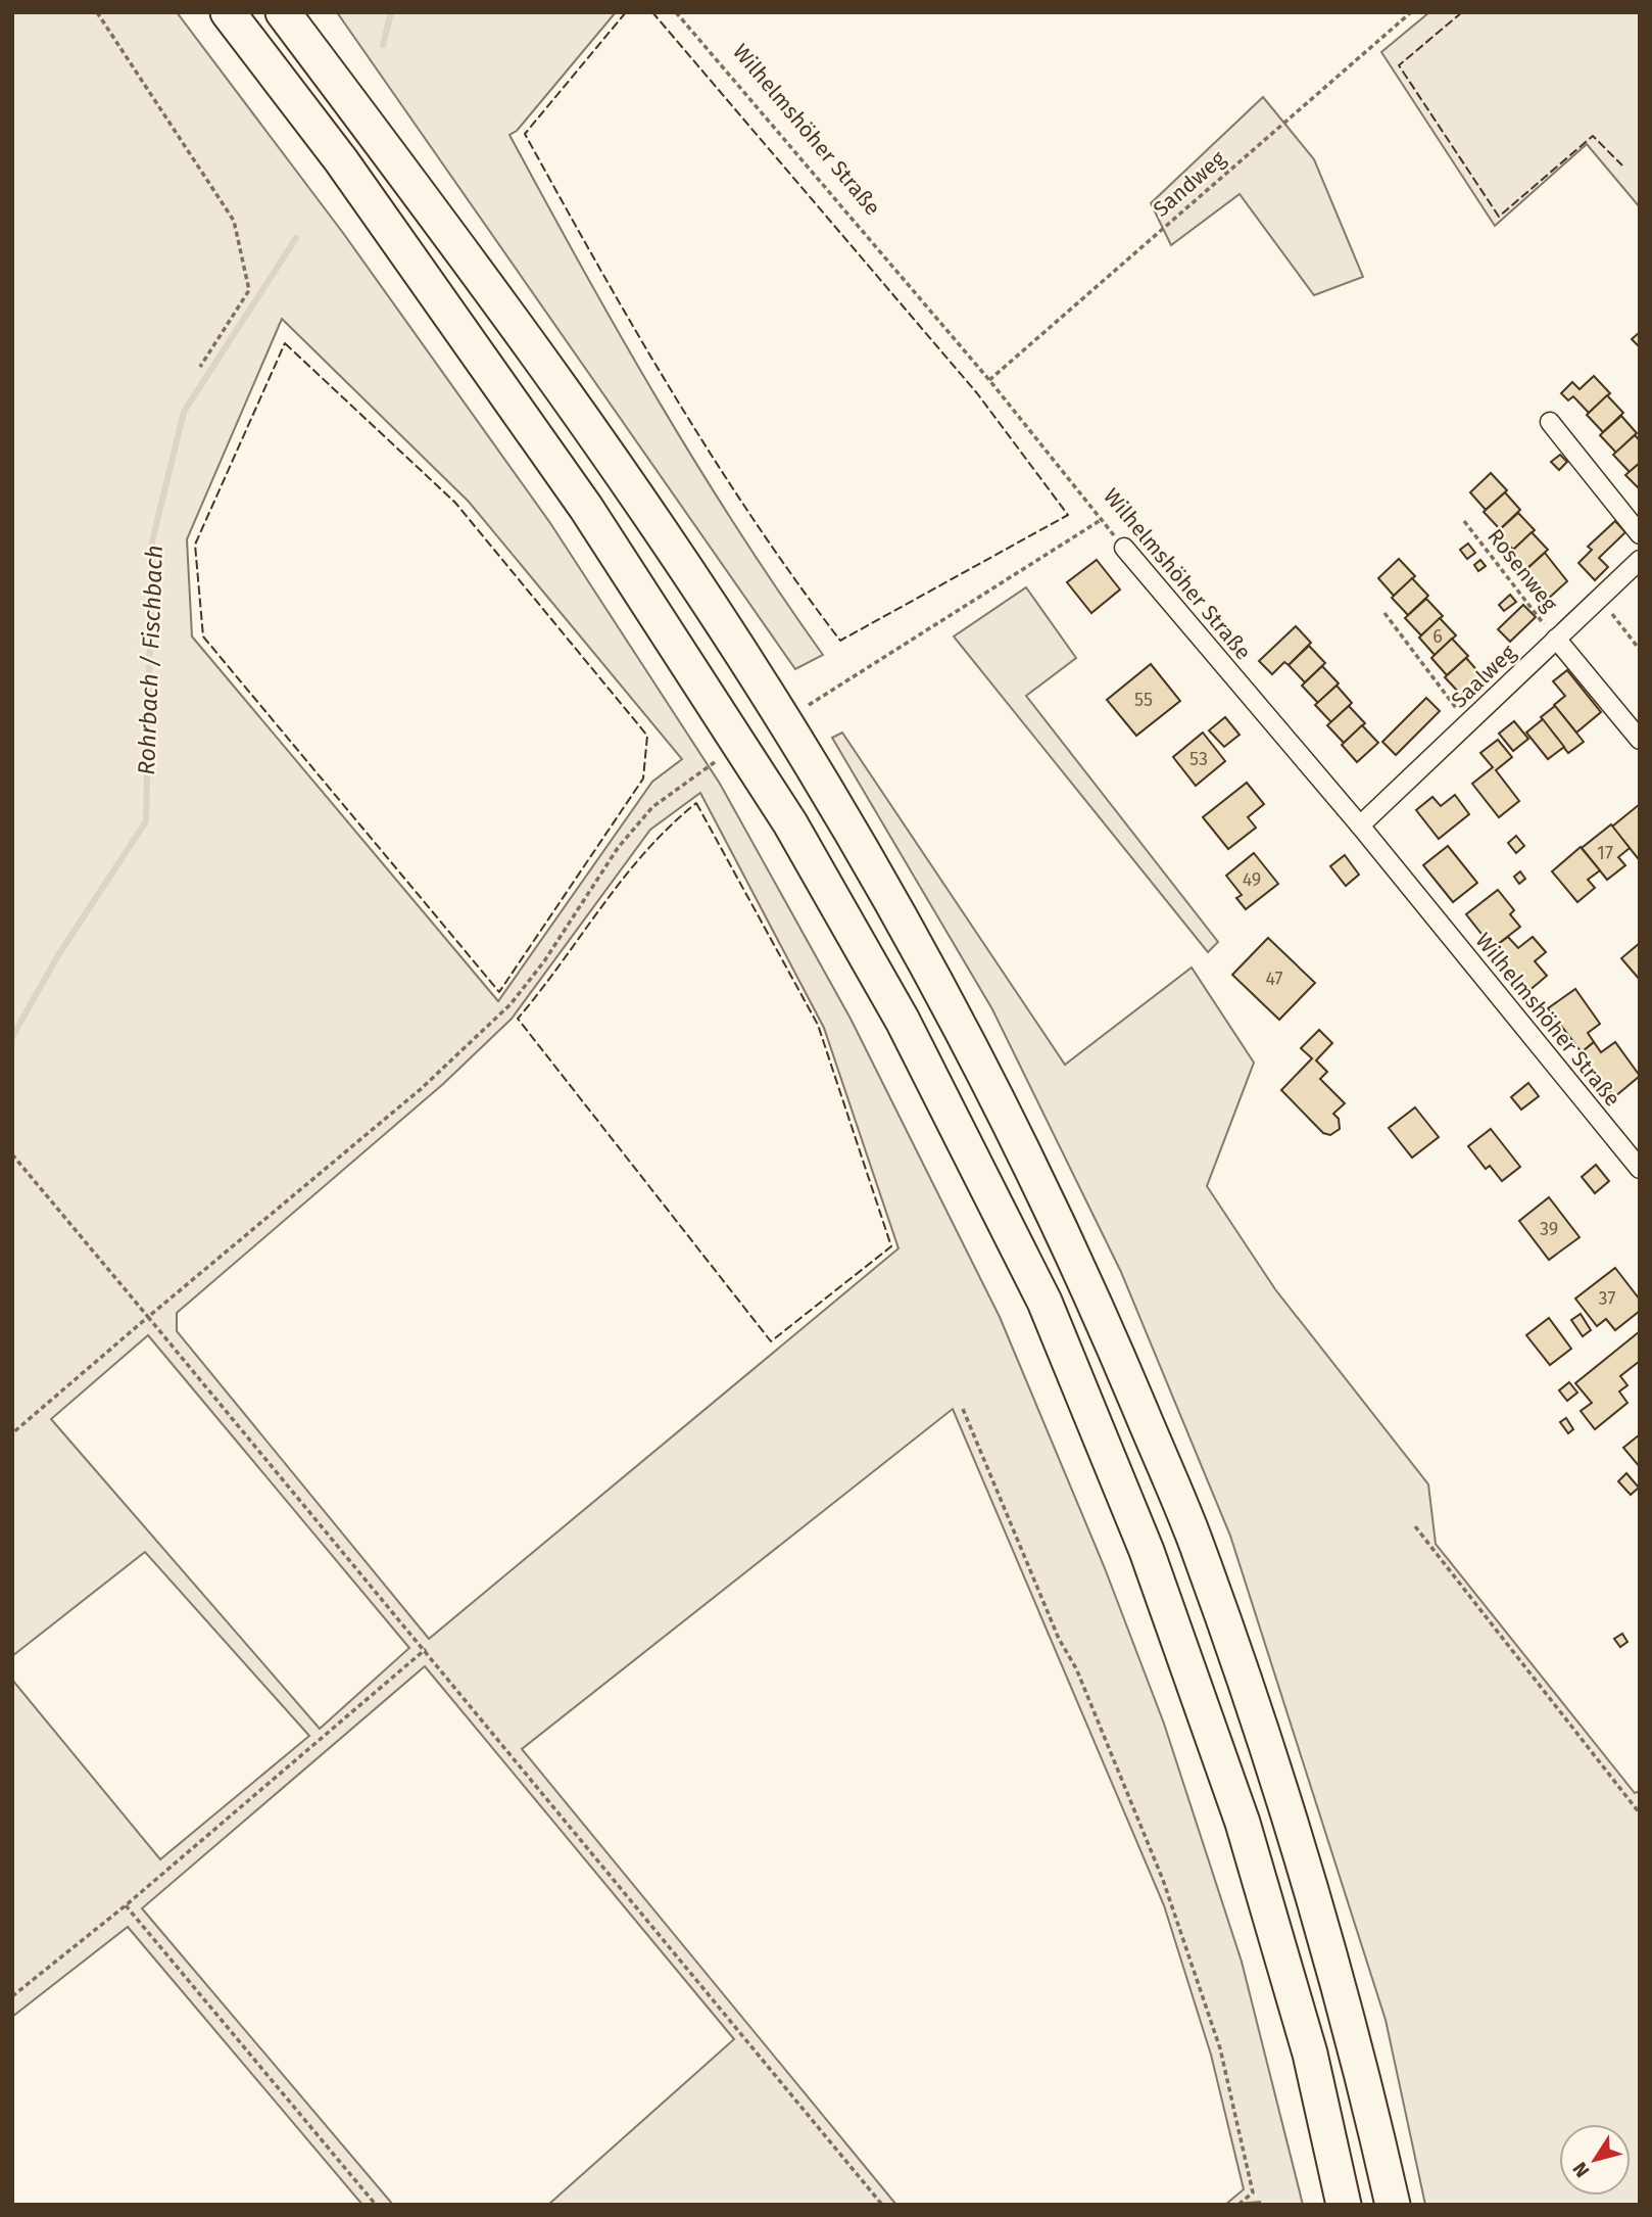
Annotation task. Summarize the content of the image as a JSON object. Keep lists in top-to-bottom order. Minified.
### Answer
{"streets":{"street":["Wilhelmshöher Straße","Saalweg"],"path":["Sandweg","Rosenweg"]},"crossings":[["Wilhelmshöher Straße","Sandweg"],["Wilhelmshöher Straße","Saalweg"],["Rosenweg","Saalweg"]],"water":["Rohrbach / Fischbach"],"house_numbers":["6","55","53","17","49","47","39","37"],"north":"bottom left"}
